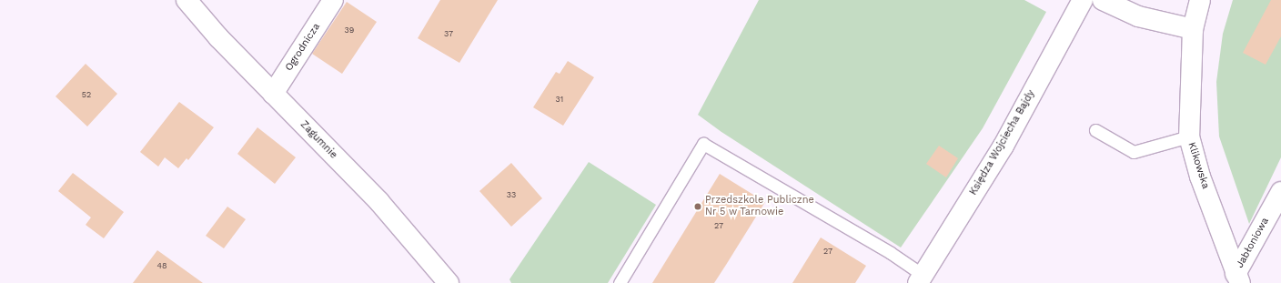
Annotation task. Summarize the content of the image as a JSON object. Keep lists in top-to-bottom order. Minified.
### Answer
{"streets":{"street":["Ogrodnicza","Zagumnie","Księdza Wojciecha Bajdy","Klikowska","Jabłoniowa"]},"crossings":[["Ogrodnicza","Zagumnie"],["Klikowska","Jabłoniowa"]],"places":["Przedszkole Publiczne Nr 5 w Tarnowie"],"house_numbers":["39","37","52","31","33","27","27","48"]}
